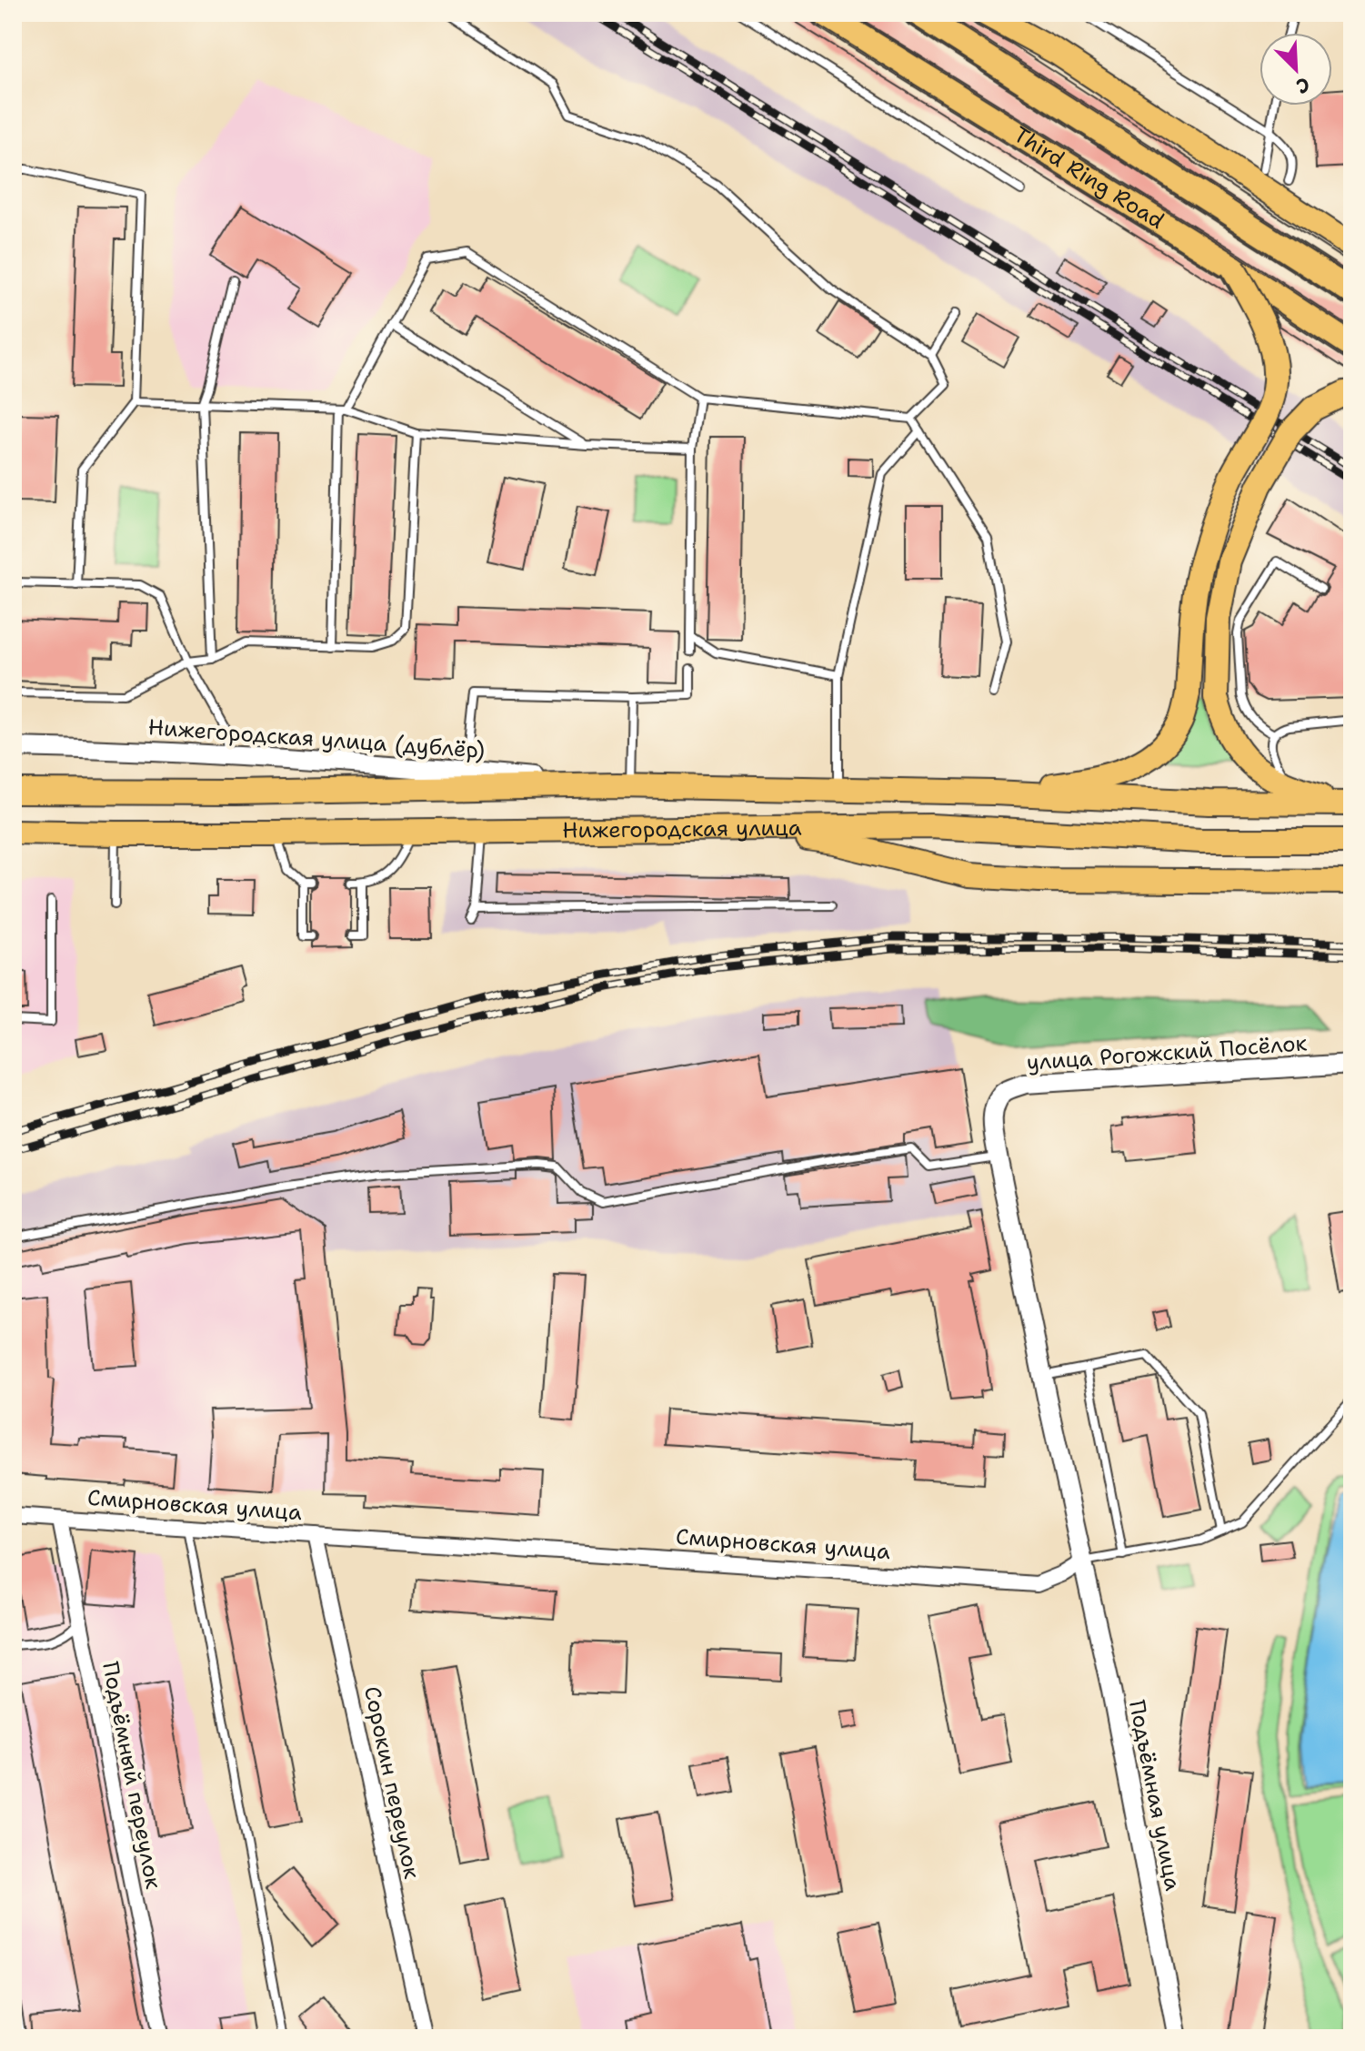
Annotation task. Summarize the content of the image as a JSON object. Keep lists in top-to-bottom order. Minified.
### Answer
{"streets":{"main road":["Third Ring Road","Нижегородская улица"],"street":["Нижегородская улица (дублёр)","улица Рогожский Посёлок","Смирновская улица","Подъёмный переулок","Сорокин переулок","Подъёмная улица"]},"crossings":[["Нижегородская улица (дублёр)","Нижегородская улица"],["Смирновская улица","Подъёмный переулок"],["Смирновская улица","Сорокин переулок"],["Смирновская улица","Подъёмная улица"]],"north":"bottom right"}
